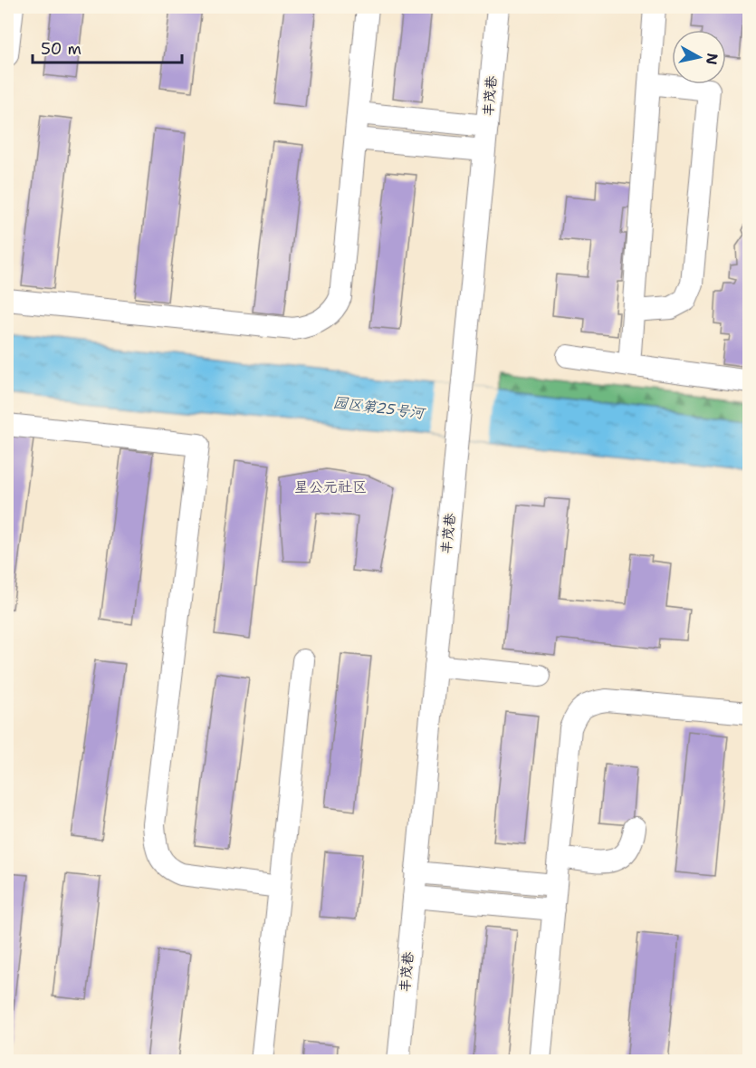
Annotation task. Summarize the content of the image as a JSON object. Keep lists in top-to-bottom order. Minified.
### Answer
{"streets":{"street":["丰茂巷"]},"districts":["星公元社区"],"water":["园区第25号河"],"scale_bar":"50 m","north":"right"}
